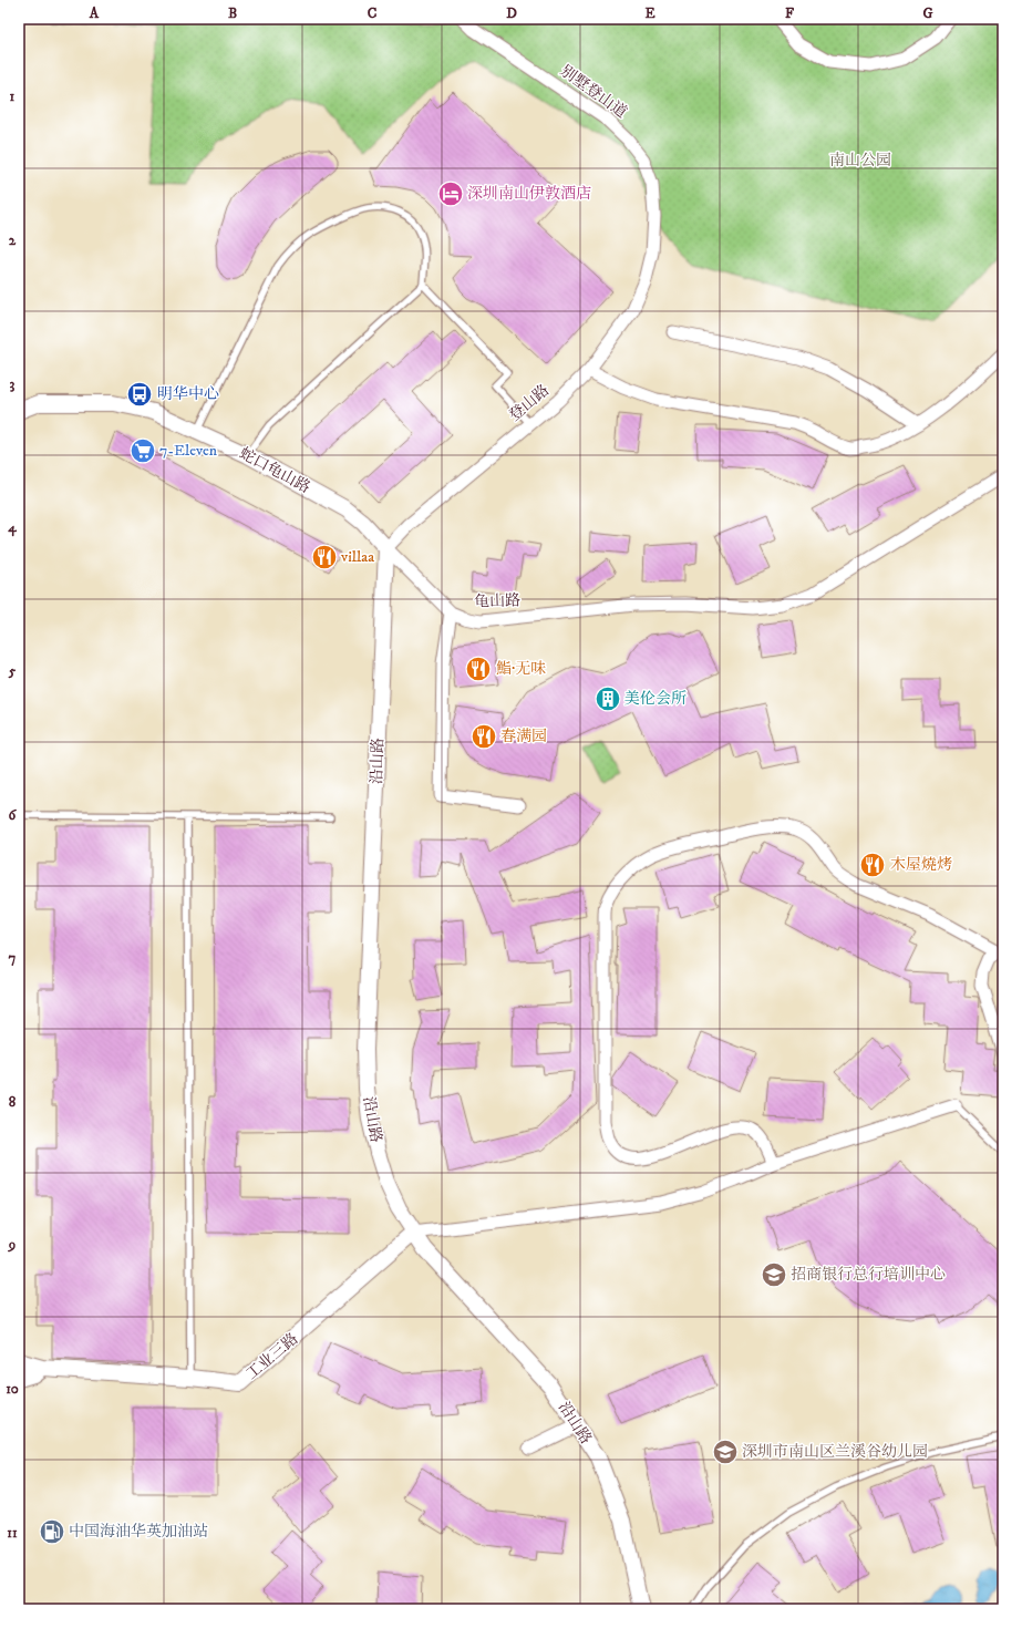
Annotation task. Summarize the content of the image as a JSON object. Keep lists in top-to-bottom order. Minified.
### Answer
{"streets":{"street":["别墅登山道","登山路","蛇口龟山路","龟山路","沿山路","工业三路"]},"crossings":[["别墅登山道","登山路"],["登山路","蛇口龟山路"],["登山路","龟山路"],["登山路","沿山路"],["蛇口龟山路","龟山路"],["蛇口龟山路","沿山路"],["龟山路","沿山路"],["沿山路","工业三路"]],"parks":["南山公园"],"places":{"hotel":["深圳南山伊敦酒店"],"bus stop":["明华中心"],"supermarket":["7-Eleven"],"restaurant":["villaa","鮨·无味","春满园","木屋燒烤"],"building":["美伦会所"],"school or university":["招商银行总行培训中心","深圳市南山区兰溪谷幼儿园"],"fuel station":["中国海油华英加油站"]},"grid":{"columns":["A","B","C","D","E","F","G"],"rows":["1","2","3","4","5","6","7","8","9","10","11"]}}
